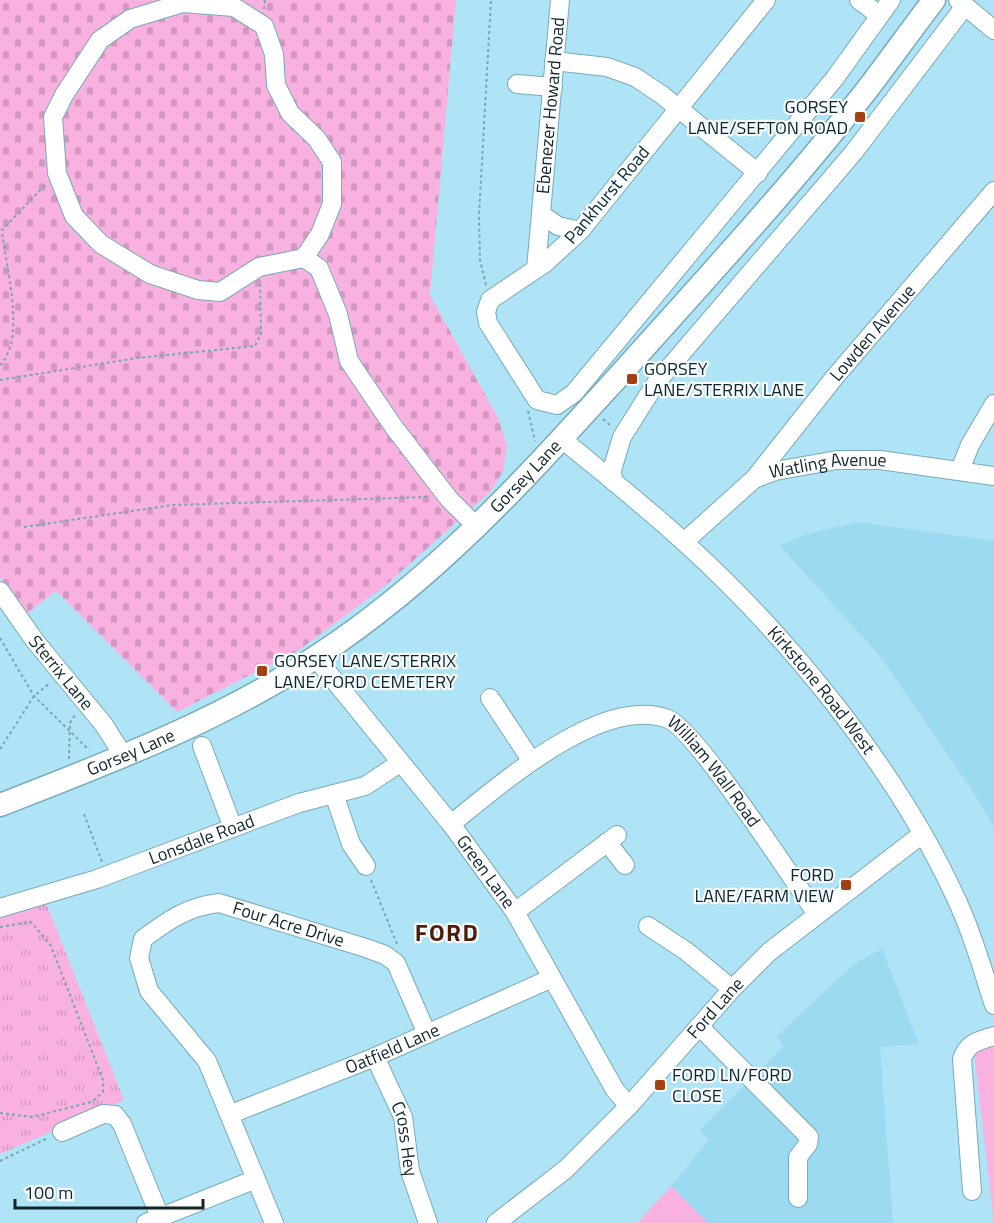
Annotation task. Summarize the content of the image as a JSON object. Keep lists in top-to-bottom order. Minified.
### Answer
{"streets":{"main road":["Gorsey Lane"],"street":["Ebenezer Howard Road","Pankhurst Road","Lowden Avenue","Watling Avenue","Sterrix Lane","Kirkstone Road West","William Wall Road","Lonsdale Road","Green Lane","Four Acre Drive","Ford Lane","Oatfield Lane","Cross Hey"]},"crossings":[["Ebenezer Howard Road","Pankhurst Road"],["Lowden Avenue","Watling Avenue"],["Watling Avenue","Kirkstone Road West"],["Gorsey Lane","Sterrix Lane"],["Gorsey Lane","Kirkstone Road West"],["Gorsey Lane","Green Lane"],["Kirkstone Road West","Ford Lane"],["William Wall Road","Green Lane"],["William Wall Road","Ford Lane"],["Lonsdale Road","Green Lane"],["Green Lane","Ford Lane"],["Green Lane","Oatfield Lane"],["Four Acre Drive","Oatfield Lane"],["Oatfield Lane","Cross Hey"]],"districts":["FORD"],"places":{"transit":["GORSEY LANE/SEFTON ROAD","GORSEY LANE/STERRIX LANE","GORSEY LANE/STERRIX LANE/FORD CEMETERY","FORD LANE/FARM VIEW","FORD LN/FORD CLOSE"]},"scale_bar":"100 m"}
